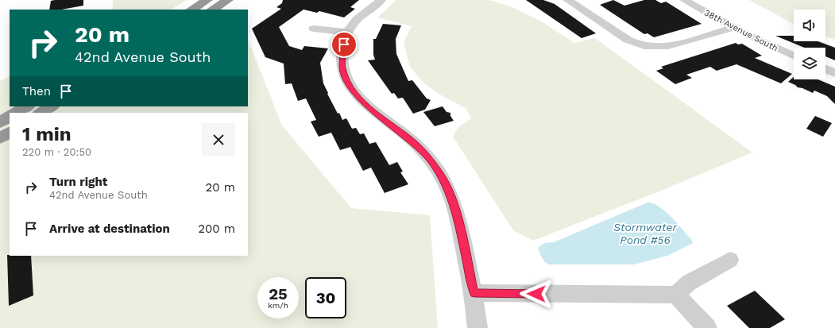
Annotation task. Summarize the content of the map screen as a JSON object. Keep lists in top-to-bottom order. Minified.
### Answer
{"streets":{"street":["38th Avenue South"]},"water":["Stormwater Pond #56"],"page":{"turn":["20 m","42nd Avenue South"],"then":"Then","heading":["1 min","220 m · 20:50"],"list":[{"name":"Turn right","note":"42nd Avenue South","value":"20 m"},{"name":"Arrive at destination","value":"200 m"}],"speed":"25 km/h","limit":"30"}}
